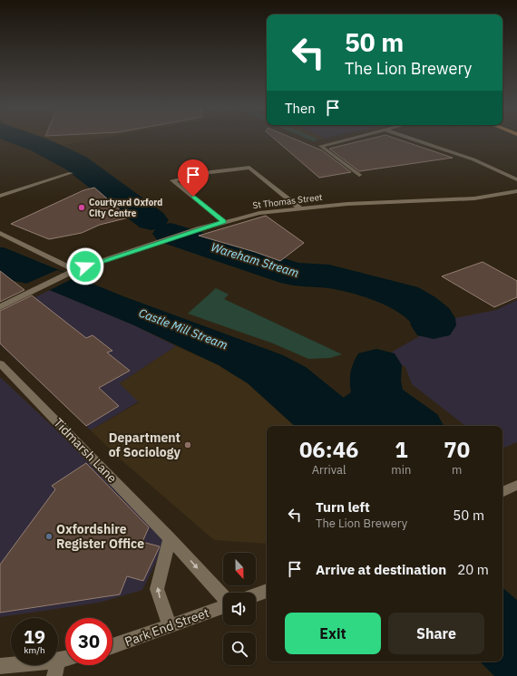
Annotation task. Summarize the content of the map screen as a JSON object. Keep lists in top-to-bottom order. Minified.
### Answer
{"streets":{"street":["St Thomas Street","Tidmarsh Lane","Park End Street"]},"water":["Wareham Stream","Castle Mill Stream"],"places":["Courtyard Oxford City Centre","Department of Sociology","Oxfordshire Register Office"],"north":"bottom","page":{"turn":["50 m","The Lion Brewery"],"then":"Then","eta":["06:46","Arrival","1","min","70","m"],"list":[{"name":"Turn left","note":"The Lion Brewery","value":"50 m"},{"name":"Arrive at destination","value":"20 m"}],"buttons":["Exit","Share"],"speed":"19 km/h","limit":"30"}}
